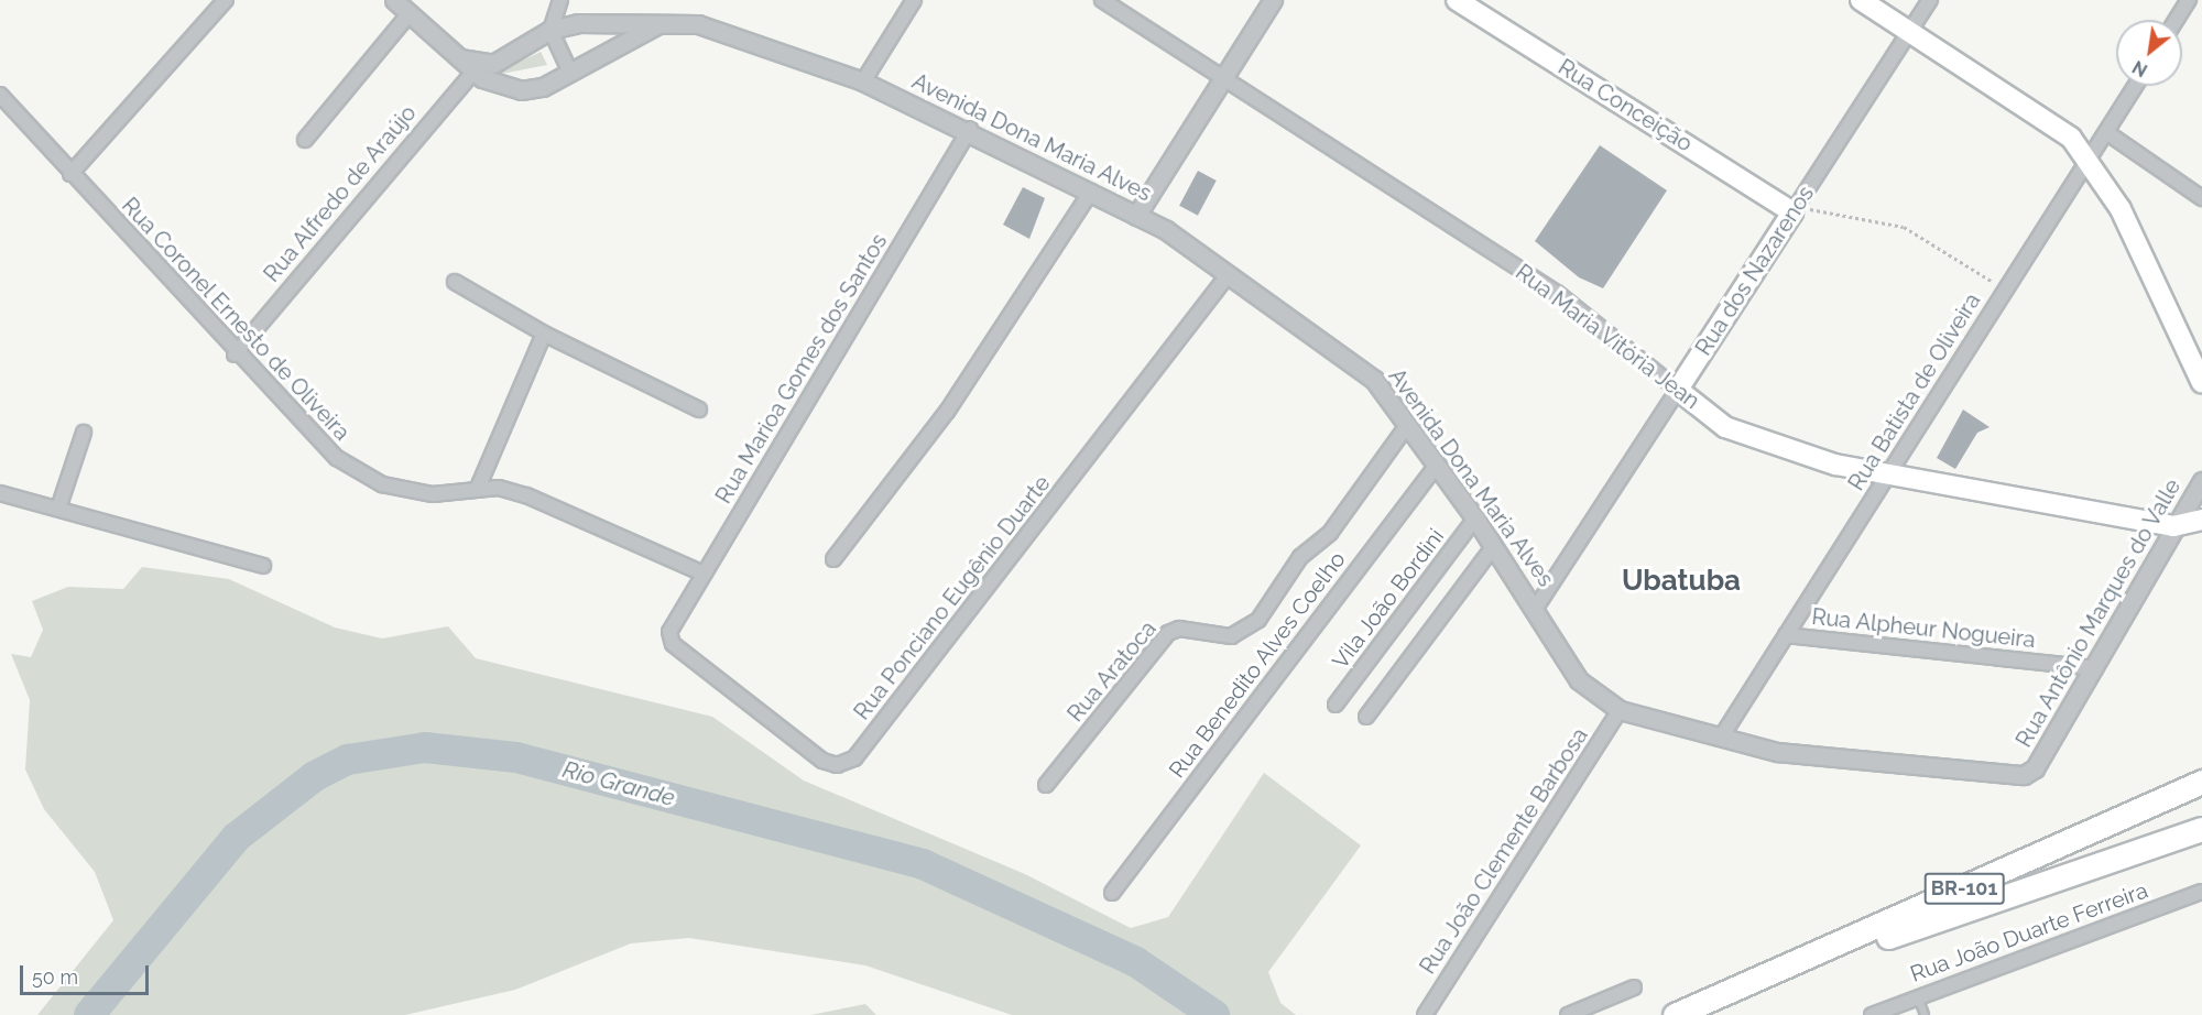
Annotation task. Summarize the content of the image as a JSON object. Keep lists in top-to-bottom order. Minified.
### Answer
{"streets":{"highway":["BR-101"],"main road":["Rua Conceição","Rua dos Nazarenos","Rua Maria Vitória Jean"],"street":["Avenida Dona Maria Alves","Rua Alfredo de Araújo","Rua Coronel Ernesto de Oliveira","Rua Marioa Gomes dos Santos","Rua Batista de Oliveira","Rua Ponciano Eugênio Duarte","Vila João Bordini","Rua Antônio Marques do Valle","Rua Alpheur Nogueira","Rua Benedito Alves Coelho","Rua Aratoca","Rua João Clemente Barbosa","Rua João Duarte Ferreira"]},"crossings":[["Rua Conceição","Rua dos Nazarenos"],["Avenida Dona Maria Alves","Rua Alfredo de Araújo"],["Avenida Dona Maria Alves","Rua dos Nazarenos"],["Avenida Dona Maria Alves","Rua Marioa Gomes dos Santos"],["Avenida Dona Maria Alves","Rua Batista de Oliveira"],["Avenida Dona Maria Alves","Rua Ponciano Eugênio Duarte"],["Avenida Dona Maria Alves","Vila João Bordini"],["Avenida Dona Maria Alves","Rua Antônio Marques do Valle"],["Avenida Dona Maria Alves","Rua Benedito Alves Coelho"],["Avenida Dona Maria Alves","Rua Aratoca"],["Avenida Dona Maria Alves","Rua João Clemente Barbosa"],["Rua Alfredo de Araújo","Rua Coronel Ernesto de Oliveira"],["Rua dos Nazarenos","Rua Maria Vitória Jean"],["Rua Coronel Ernesto de Oliveira","Rua Marioa Gomes dos Santos"],["Rua Maria Vitória Jean","Rua Batista de Oliveira"],["Rua Maria Vitória Jean","Rua Antônio Marques do Valle"],["Rua Marioa Gomes dos Santos","Rua Ponciano Eugênio Duarte"],["Rua Batista de Oliveira","Rua Alpheur Nogueira"],["Rua Antônio Marques do Valle","Rua Alpheur Nogueira"]],"districts":["Ubatuba"],"water":["Rio Grande"],"scale_bar":"50 m","north":"bottom left"}
